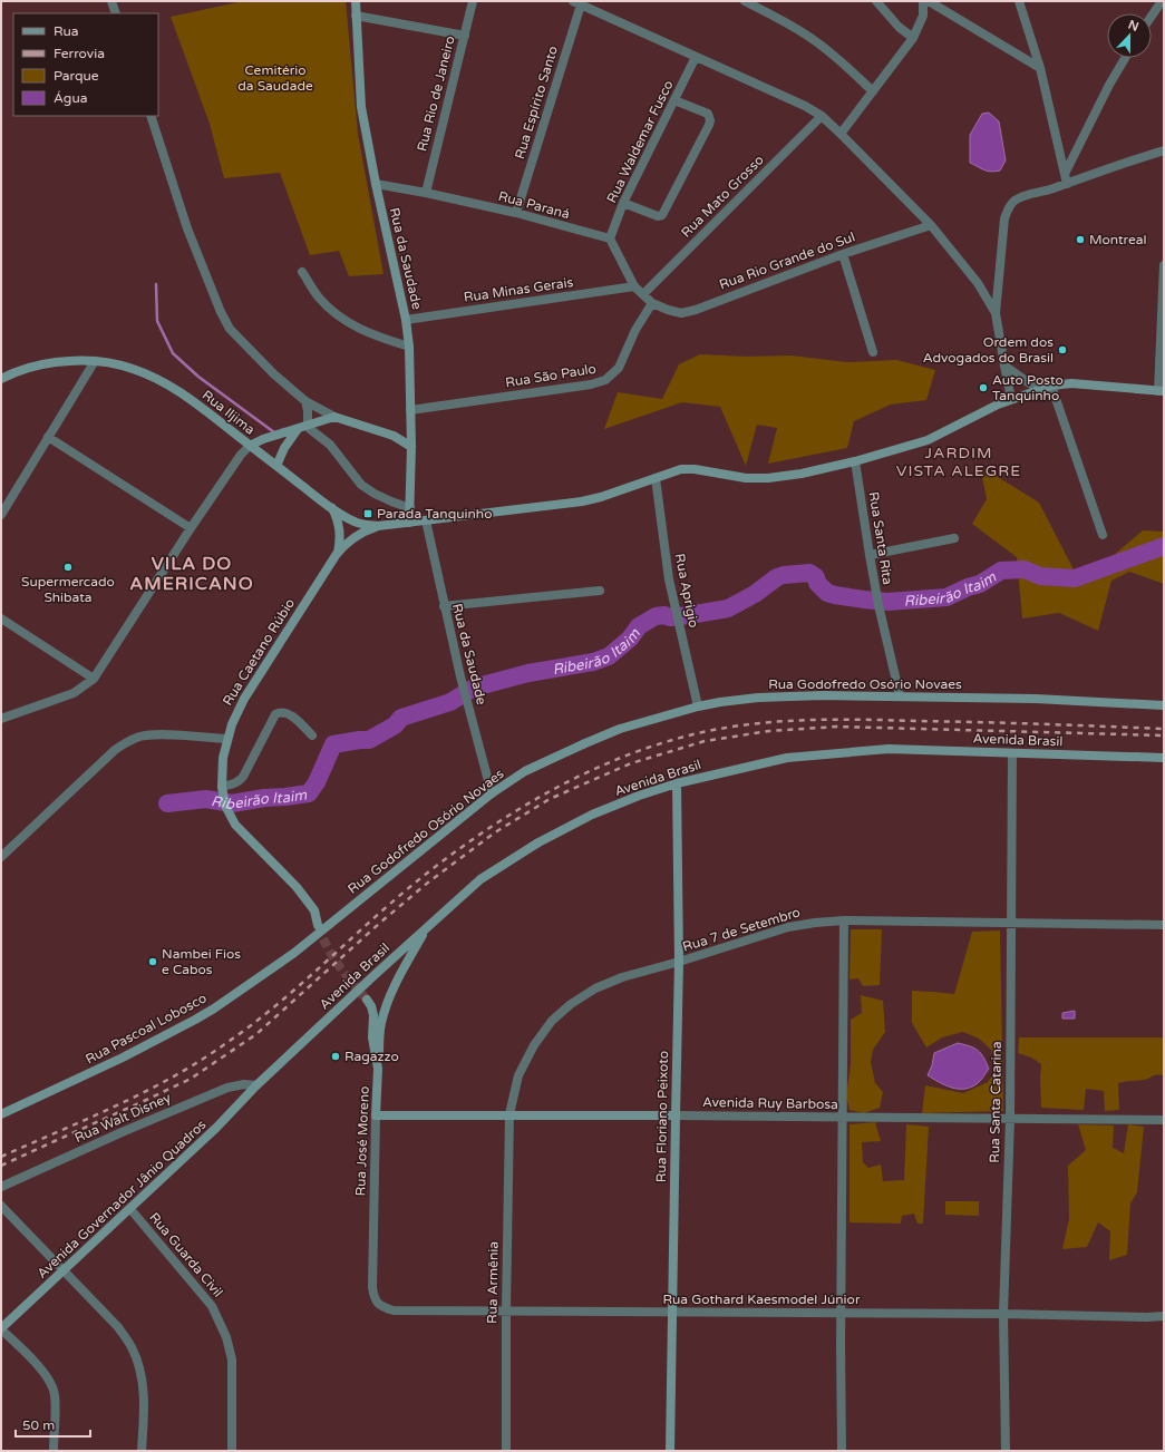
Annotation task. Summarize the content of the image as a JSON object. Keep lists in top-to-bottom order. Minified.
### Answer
{"streets":{"main road":["Rua da Saudade","Rua Iljima","Rua Caetano Rúbio","Rua Godofredo Osório Novaes","Avenida Brasil","Rua Pascoal Lobosco","Avenida Ruy Barbosa","Rua Floriano Peixoto","Rua José Moreno","Avenida Governador Jânio Quadros"],"street":["Rua Rio de Janeiro","Rua Espírito Santo","Rua Waldemar Fusco","Rua Mato Grosso","Rua Paraná","Rua Rio Grande do Sul","Rua Minas Gerais","Rua São Paulo","Rua Santa Rita","Rua Aprigio","Rua 7 de Setembro","Rua Santa Catarina","Rua Walt Disney","Rua Guarda Civil","Rua Armênia","Rua Gothard Kaesmodel Júnior"]},"crossings":[["Rua Rio de Janeiro","Rua Paraná"],["Rua Espírito Santo","Rua Paraná"],["Rua Waldemar Fusco","Rua Paraná"],["Rua Paraná","Rua da Saudade"],["Rua da Saudade","Rua Minas Gerais"],["Rua da Saudade","Rua São Paulo"],["Rua da Saudade","Rua Iljima"],["Rua da Saudade","Rua Godofredo Osório Novaes"],["Rua Rio Grande do Sul","Rua São Paulo"],["Rua Iljima","Rua Santa Rita"],["Rua Iljima","Rua Aprigio"],["Rua Iljima","Rua Caetano Rúbio"],["Rua Santa Rita","Rua Godofredo Osório Novaes"],["Rua Aprigio","Rua Godofredo Osório Novaes"],["Rua Godofredo Osório Novaes","Rua Pascoal Lobosco"],["Avenida Brasil","Rua Santa Catarina"],["Avenida Brasil","Rua Floriano Peixoto"],["Avenida Brasil","Rua Walt Disney"],["Avenida Brasil","Avenida Governador Jânio Quadros"],["Rua 7 de Setembro","Rua Santa Catarina"],["Rua 7 de Setembro","Avenida Ruy Barbosa"],["Rua 7 de Setembro","Rua Floriano Peixoto"],["Rua 7 de Setembro","Rua Armênia"],["Rua Santa Catarina","Avenida Ruy Barbosa"],["Rua Santa Catarina","Rua Gothard Kaesmodel Júnior"],["Avenida Ruy Barbosa","Rua Floriano Peixoto"],["Avenida Ruy Barbosa","Rua José Moreno"],["Avenida Ruy Barbosa","Rua Armênia"],["Rua Floriano Peixoto","Rua Gothard Kaesmodel Júnior"],["Rua Walt Disney","Avenida Governador Jânio Quadros"],["Rua José Moreno","Rua Gothard Kaesmodel Júnior"],["Avenida Governador Jânio Quadros","Rua Guarda Civil"],["Rua Armênia","Rua Gothard Kaesmodel Júnior"]],"districts":["JARDIM VISTA ALEGRE","VILA DO AMERICANO"],"water":["Ribeirão Itaim"],"parks":["Cemitério da Saudade"],"places":{"other":["Montreal","Ordem dos Advogados do Brasil","Auto Posto Tanquinho","Supermercado Shibata","Nambei Fios e Cabos","Ragazzo"],"transit":["Parada Tanquinho"]},"legend":["Rua","Ferrovia","Parque","Água"],"scale_bar":"50 m","north":"top"}
